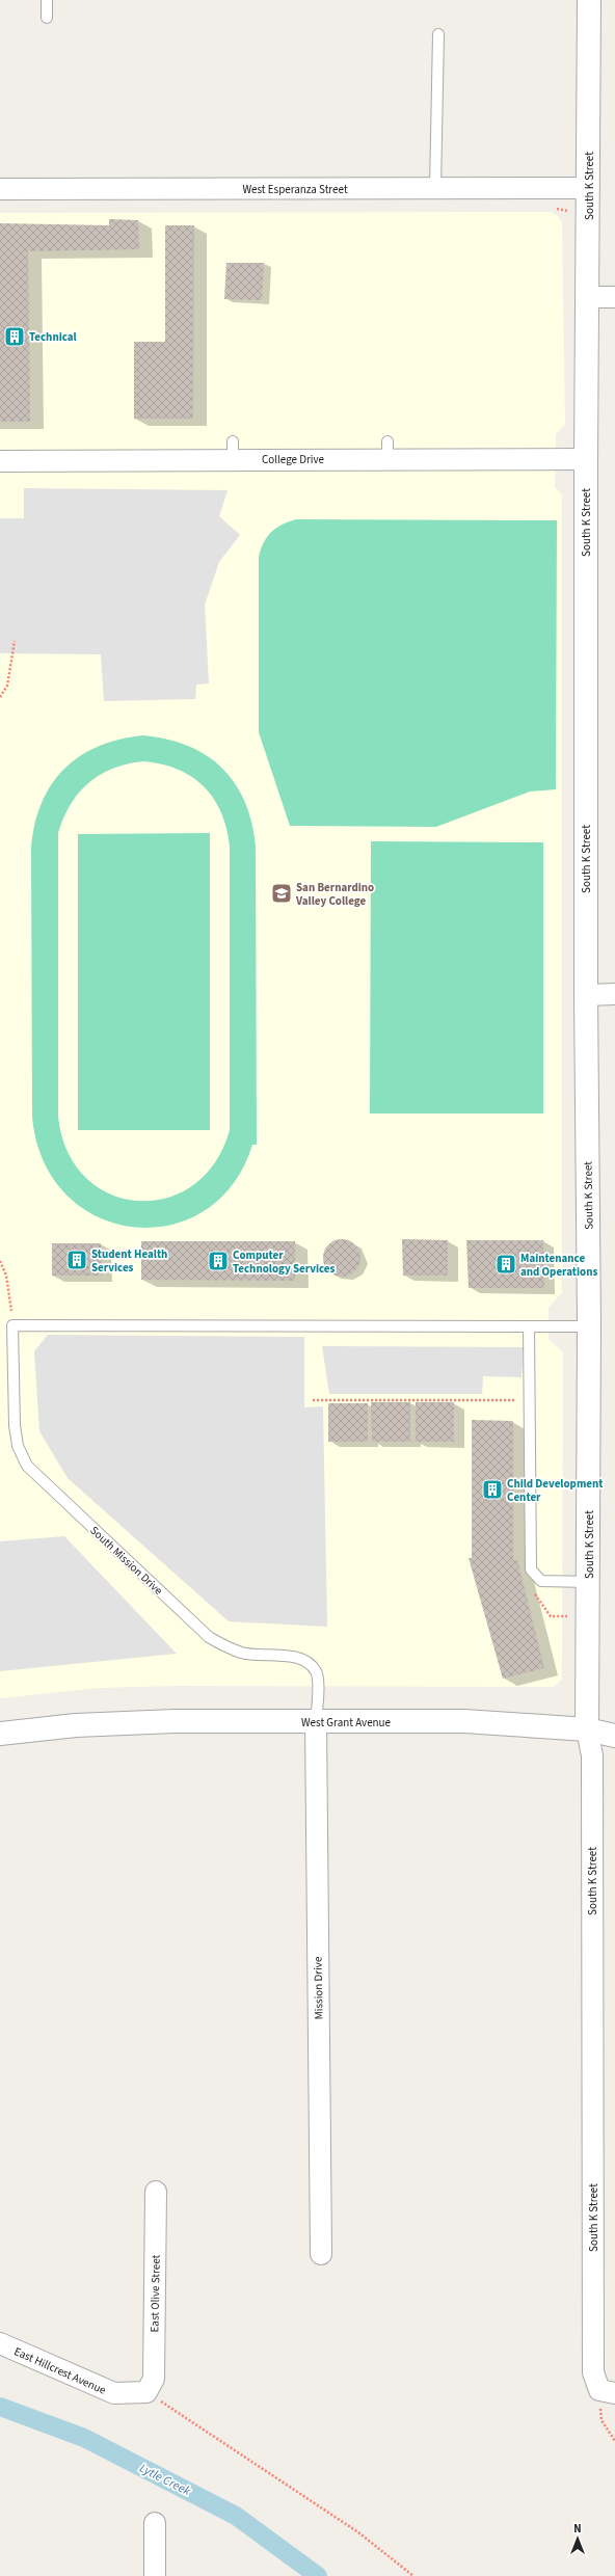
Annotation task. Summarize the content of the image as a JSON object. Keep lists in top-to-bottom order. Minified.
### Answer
{"streets":{"street":["South K Street","West Esperanza Street","College Drive","West Grant Avenue","Mission Drive","East Olive Street","East Hillcrest Avenue"],"lane":["South Mission Drive"]},"crossings":[["South K Street","West Esperanza Street"],["South K Street","College Drive"],["South K Street","West Grant Avenue"],["South Mission Drive","West Grant Avenue"],["South Mission Drive","Mission Drive"],["West Grant Avenue","Mission Drive"],["East Olive Street","East Hillcrest Avenue"]],"water":["Lytle Creek"],"places":{"building":["Technical","Student Health Services","Computer Technology Services","Maintenance and Operations","Child Development Center"],"school or university":["San Bernardino Valley College"]},"north":"top"}
